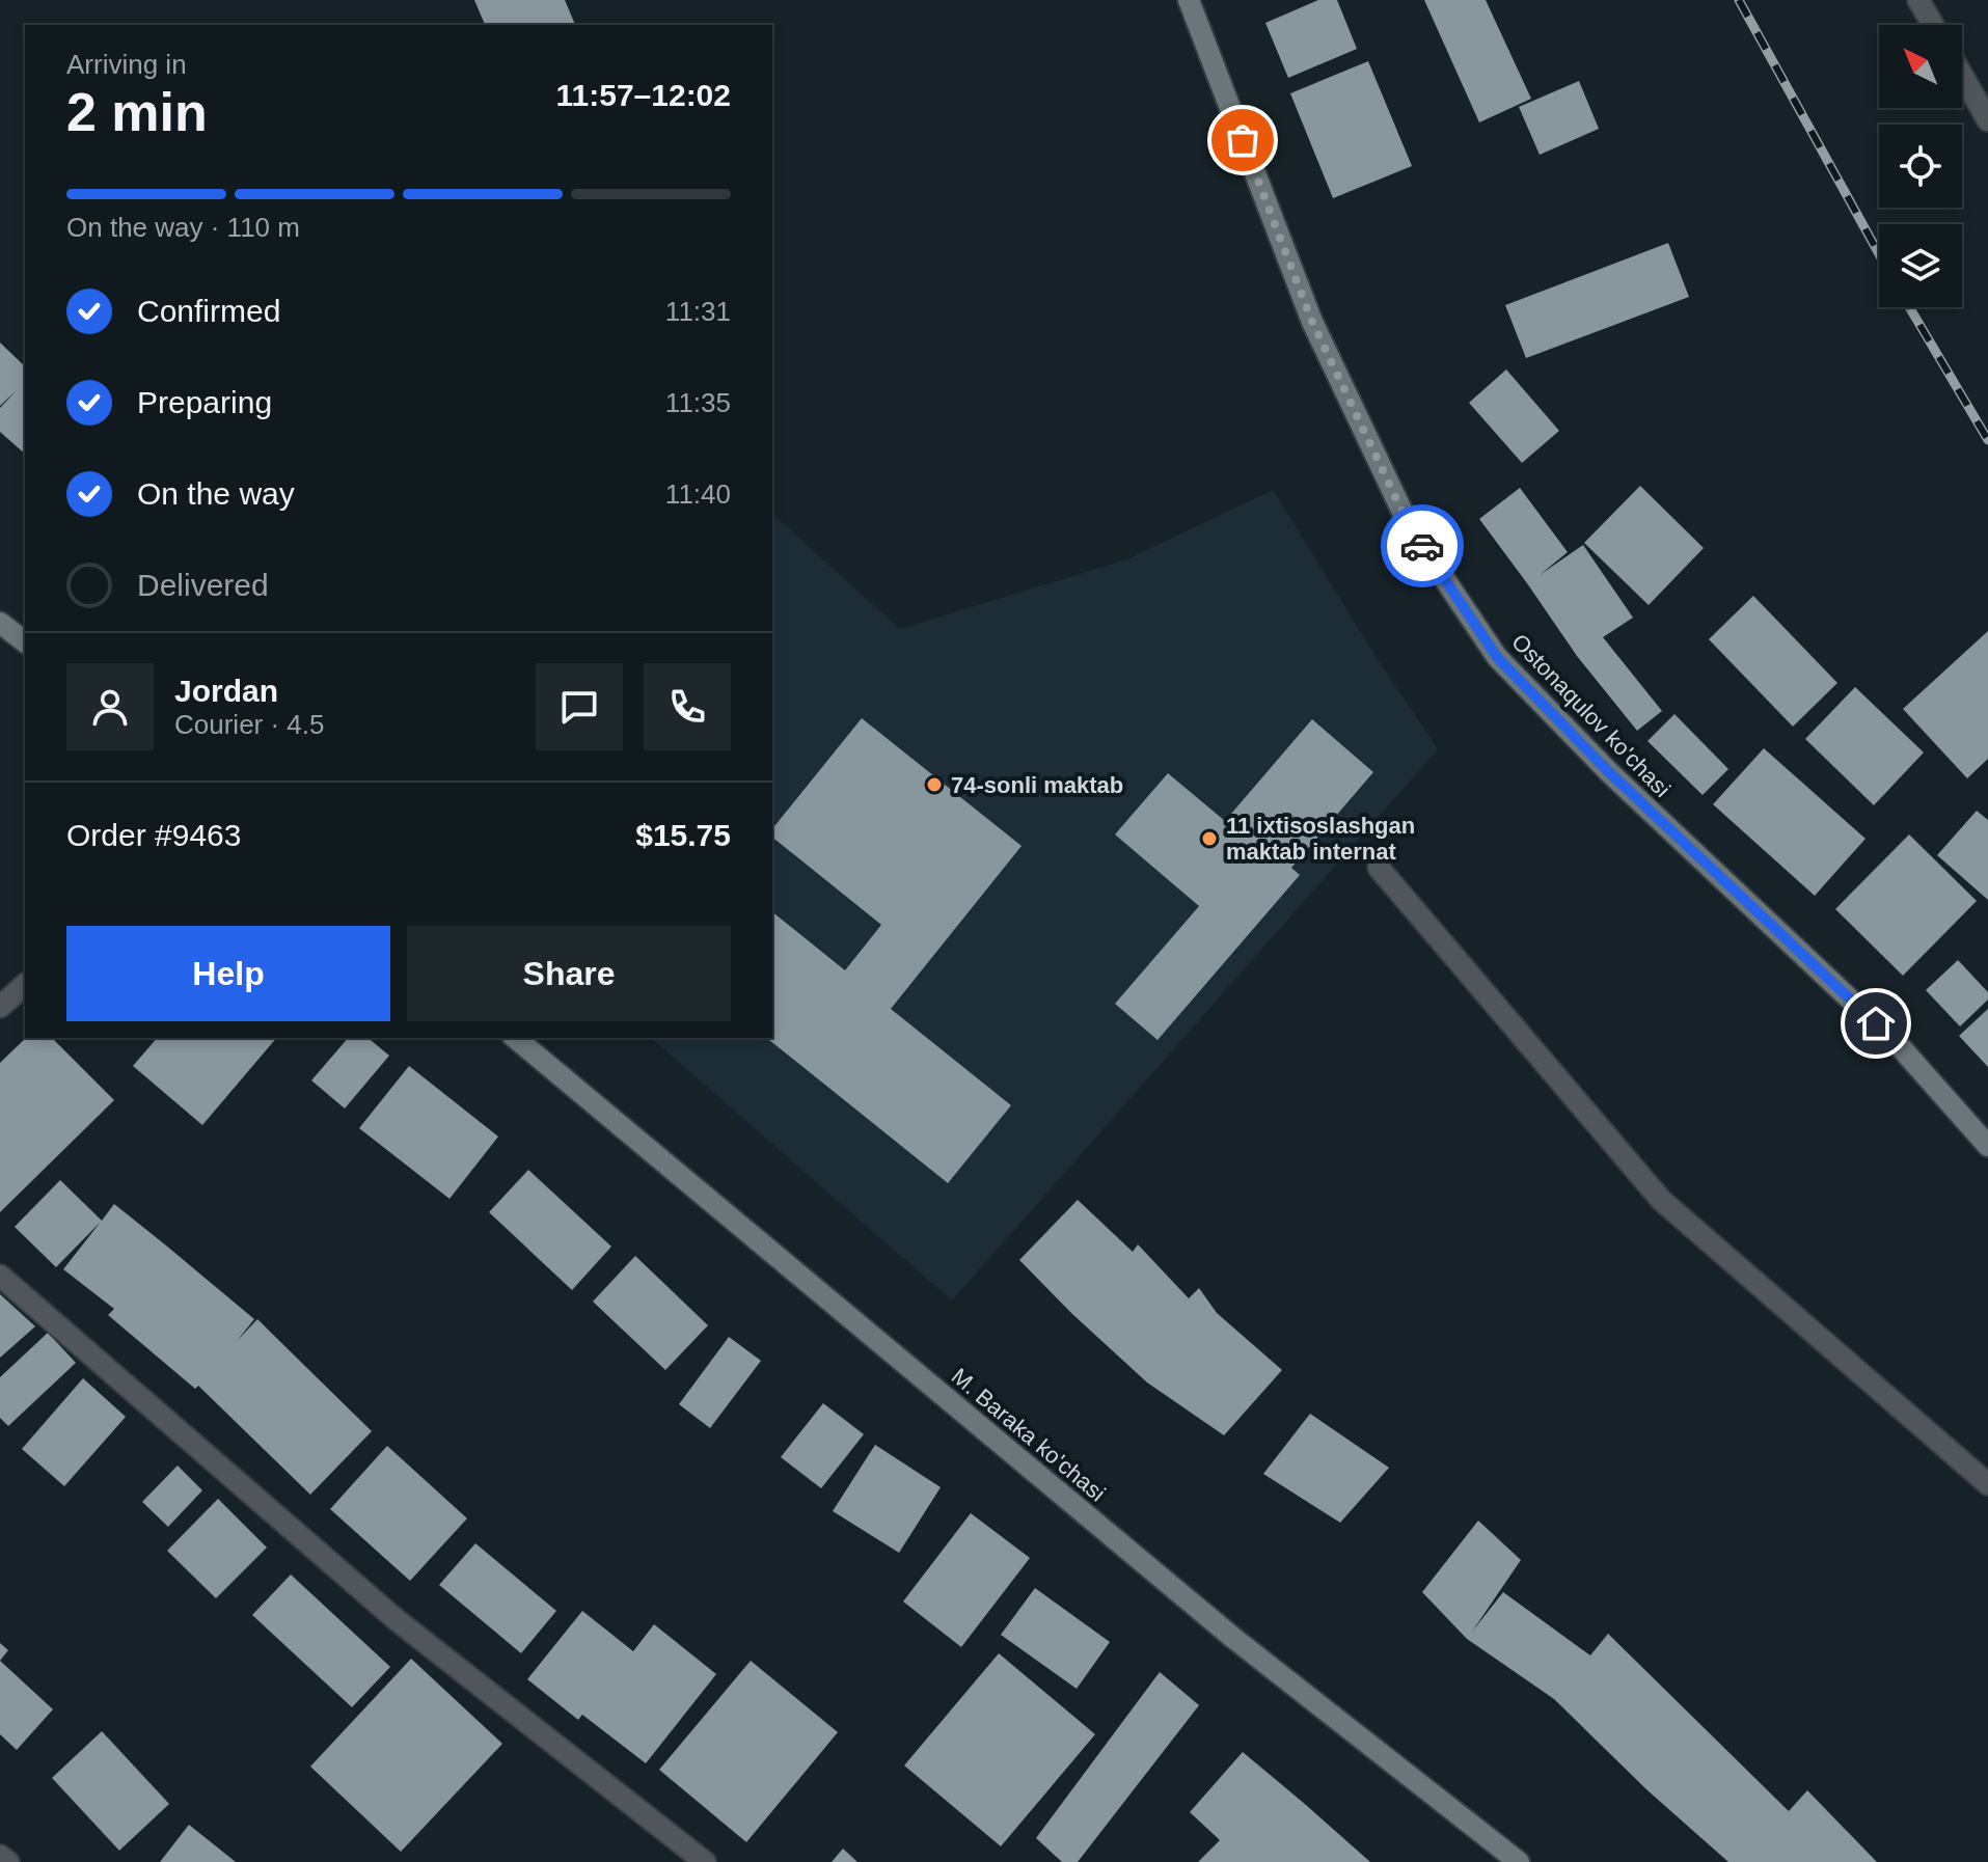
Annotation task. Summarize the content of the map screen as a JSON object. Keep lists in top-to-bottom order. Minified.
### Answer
{"streets":{"street":["Ostonaqulov ko'chasi","M. Baraka ko'chasi"]},"places":["74-sonli maktab","11 ixtisoslashgan maktab internat"],"north":"top left","page":{"heading":["2 min","Arriving in","11:57–12:02"],"panel":["Jordan","Courier · 4.5","Order #9463","$15.75"],"bar":"On the way · 110 m","list":[["Confirmed","11:31"],["Preparing","11:35"],["On the way","11:40"],"Delivered"],"buttons":["Help","Share"]}}
